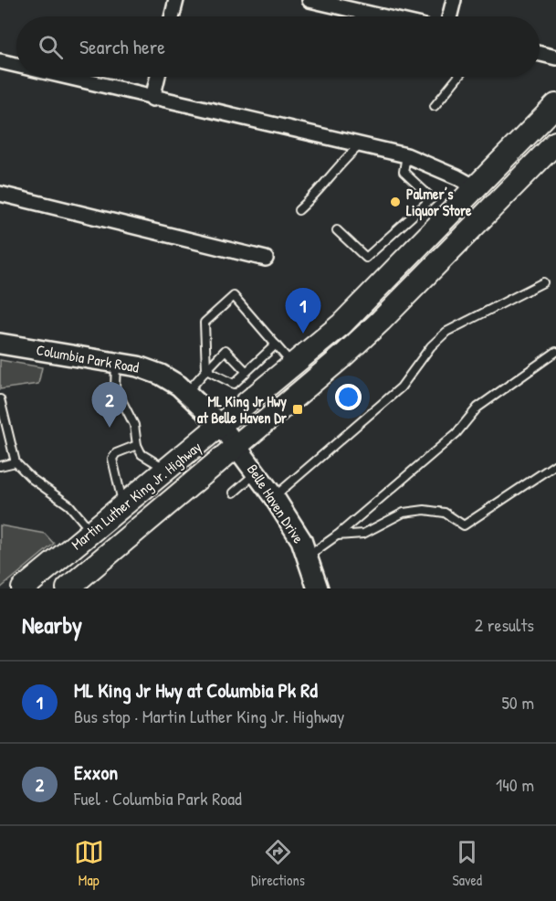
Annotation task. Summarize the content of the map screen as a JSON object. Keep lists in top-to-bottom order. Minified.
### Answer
{"streets":{"main road":["Martin Luther King Jr. Highway"],"street":["Columbia Park Road","Belle Haven Drive"]},"crossings":[["Columbia Park Road","Martin Luther King Jr. Highway"],["Columbia Park Road","Belle Haven Drive"],["Martin Luther King Jr. Highway","Belle Haven Drive"]],"places":{"other":["Palmer’s Liquor Store"],"transit":["ML King Jr Hwy at Belle Haven Dr"]},"page":{"search":"Search here","pins":["1","2"],"heading":["Nearby","2 results"],"list":[{"mark":"1","name":"ML King Jr Hwy at Columbia Pk Rd","note":"Bus stop · Martin Luther King Jr. Highway","value":"50 m"},{"mark":"2","name":"Exxon","note":"Fuel · Columbia Park Road","value":"140 m"}],"nav":["Map","Directions","Saved"]}}
